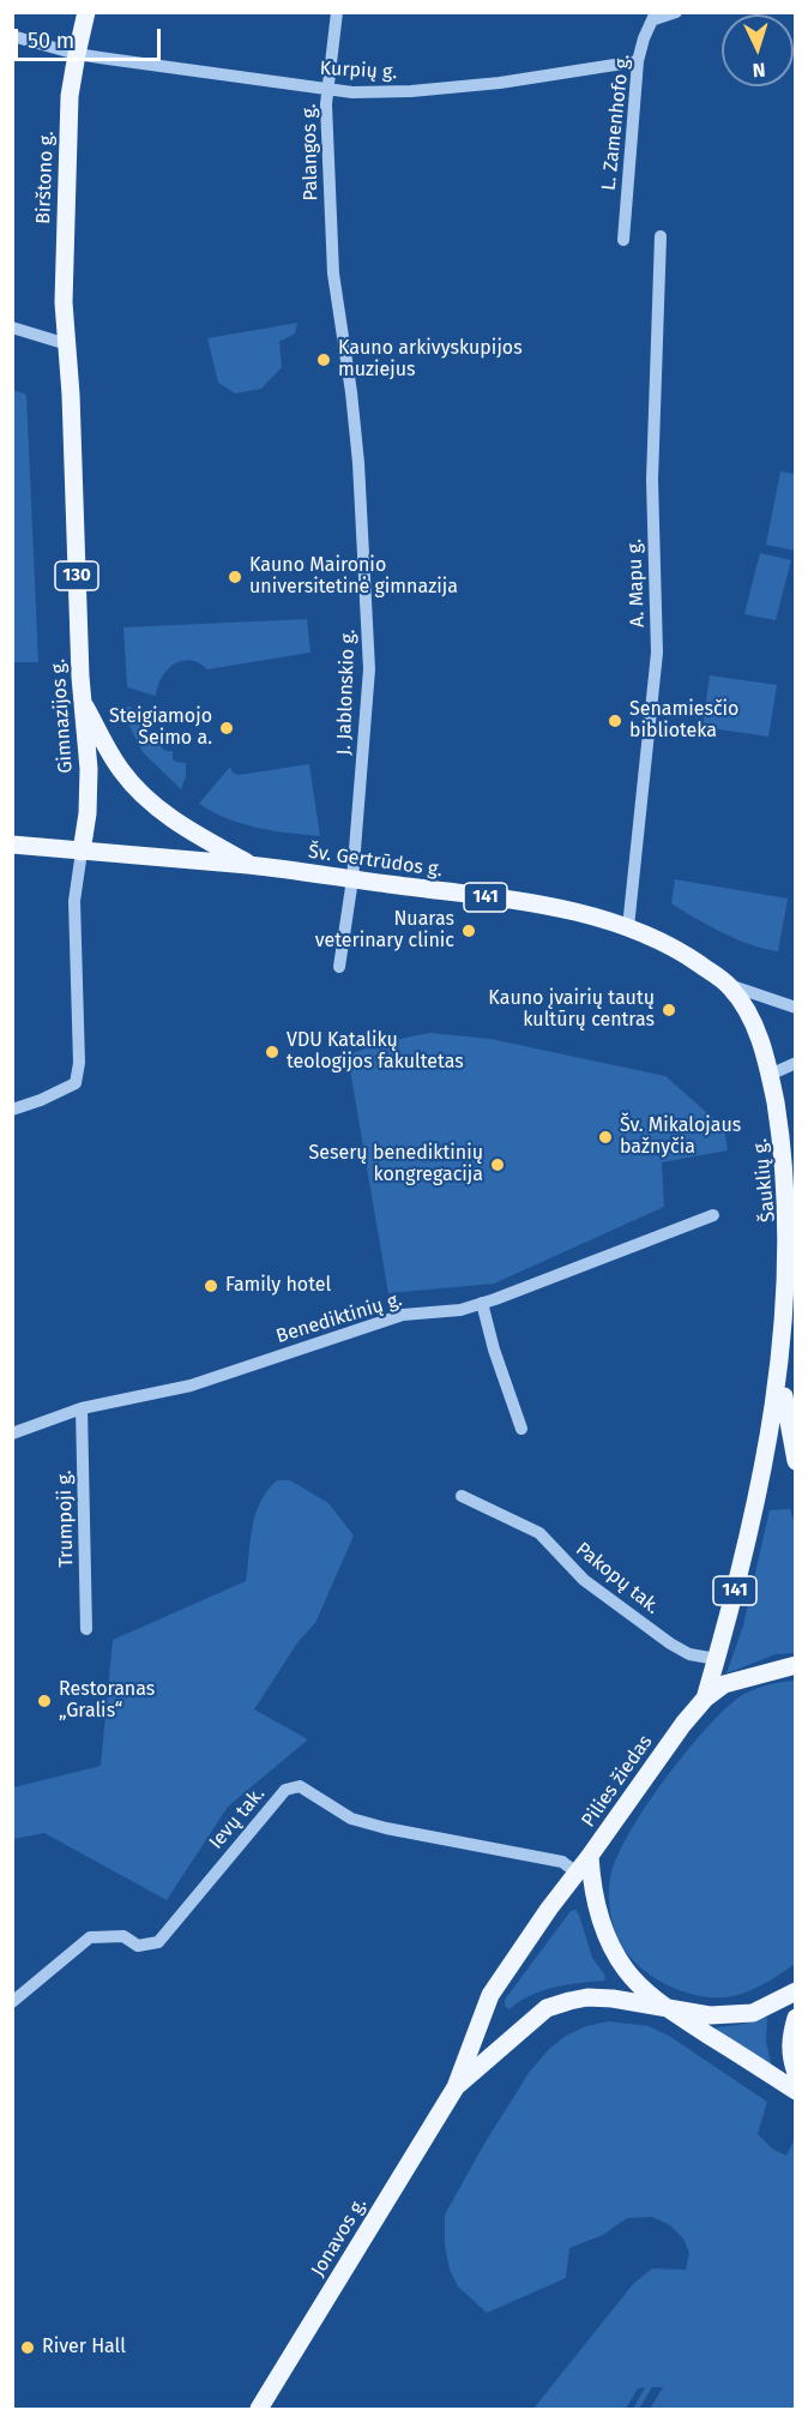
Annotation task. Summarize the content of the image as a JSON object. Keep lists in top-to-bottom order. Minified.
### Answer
{"streets":{"main road":["Birštono g.","130","Gimnazijos g.","Šv. Gertrūdos g.","141","Šauklių g.","Pilies žiedas","Jonavos g."],"street":["Kurpių g.","L. Zamenhofo g.","Palangos g.","A. Mapu g.","J. Jablonskio g.","Benediktinių g.","Trumpoji g.","Pakopų tak.","Ievų tak."]},"crossings":[["Kurpių g.","L. Zamenhofo g."],["Kurpių g.","Palangos g."],["Kurpių g.","Birštono g."],["Palangos g.","J. Jablonskio g."],["Birštono g.","Gimnazijos g."],["A. Mapu g.","Šv. Gertrūdos g."],["J. Jablonskio g.","Šv. Gertrūdos g."],["Gimnazijos g.","Šv. Gertrūdos g."],["Šv. Gertrūdos g.","Šauklių g."],["141","Šauklių g."],["141","Pakopų tak."],["141","Pilies žiedas"],["Šauklių g.","Pakopų tak."],["Benediktinių g.","Trumpoji g."],["Pilies žiedas","Jonavos g."],["Ievų tak.","Jonavos g."]],"places":["Kauno arkivyskupijos muziejus","Kauno Maironio universitetinė gimnazija","Senamiesčio biblioteka","Steigiamojo Seimo a.","Nuaras veterinary clinic","Kauno įvairių tautų kultūrų centras","VDU Katalikų teologijos fakultetas","Šv. Mikalojaus bažnyčia","Seserų benediktinių kongregacija","Family hotel","Restoranas „Gralis“","River Hall"],"scale_bar":"50 m","north":"bottom"}
